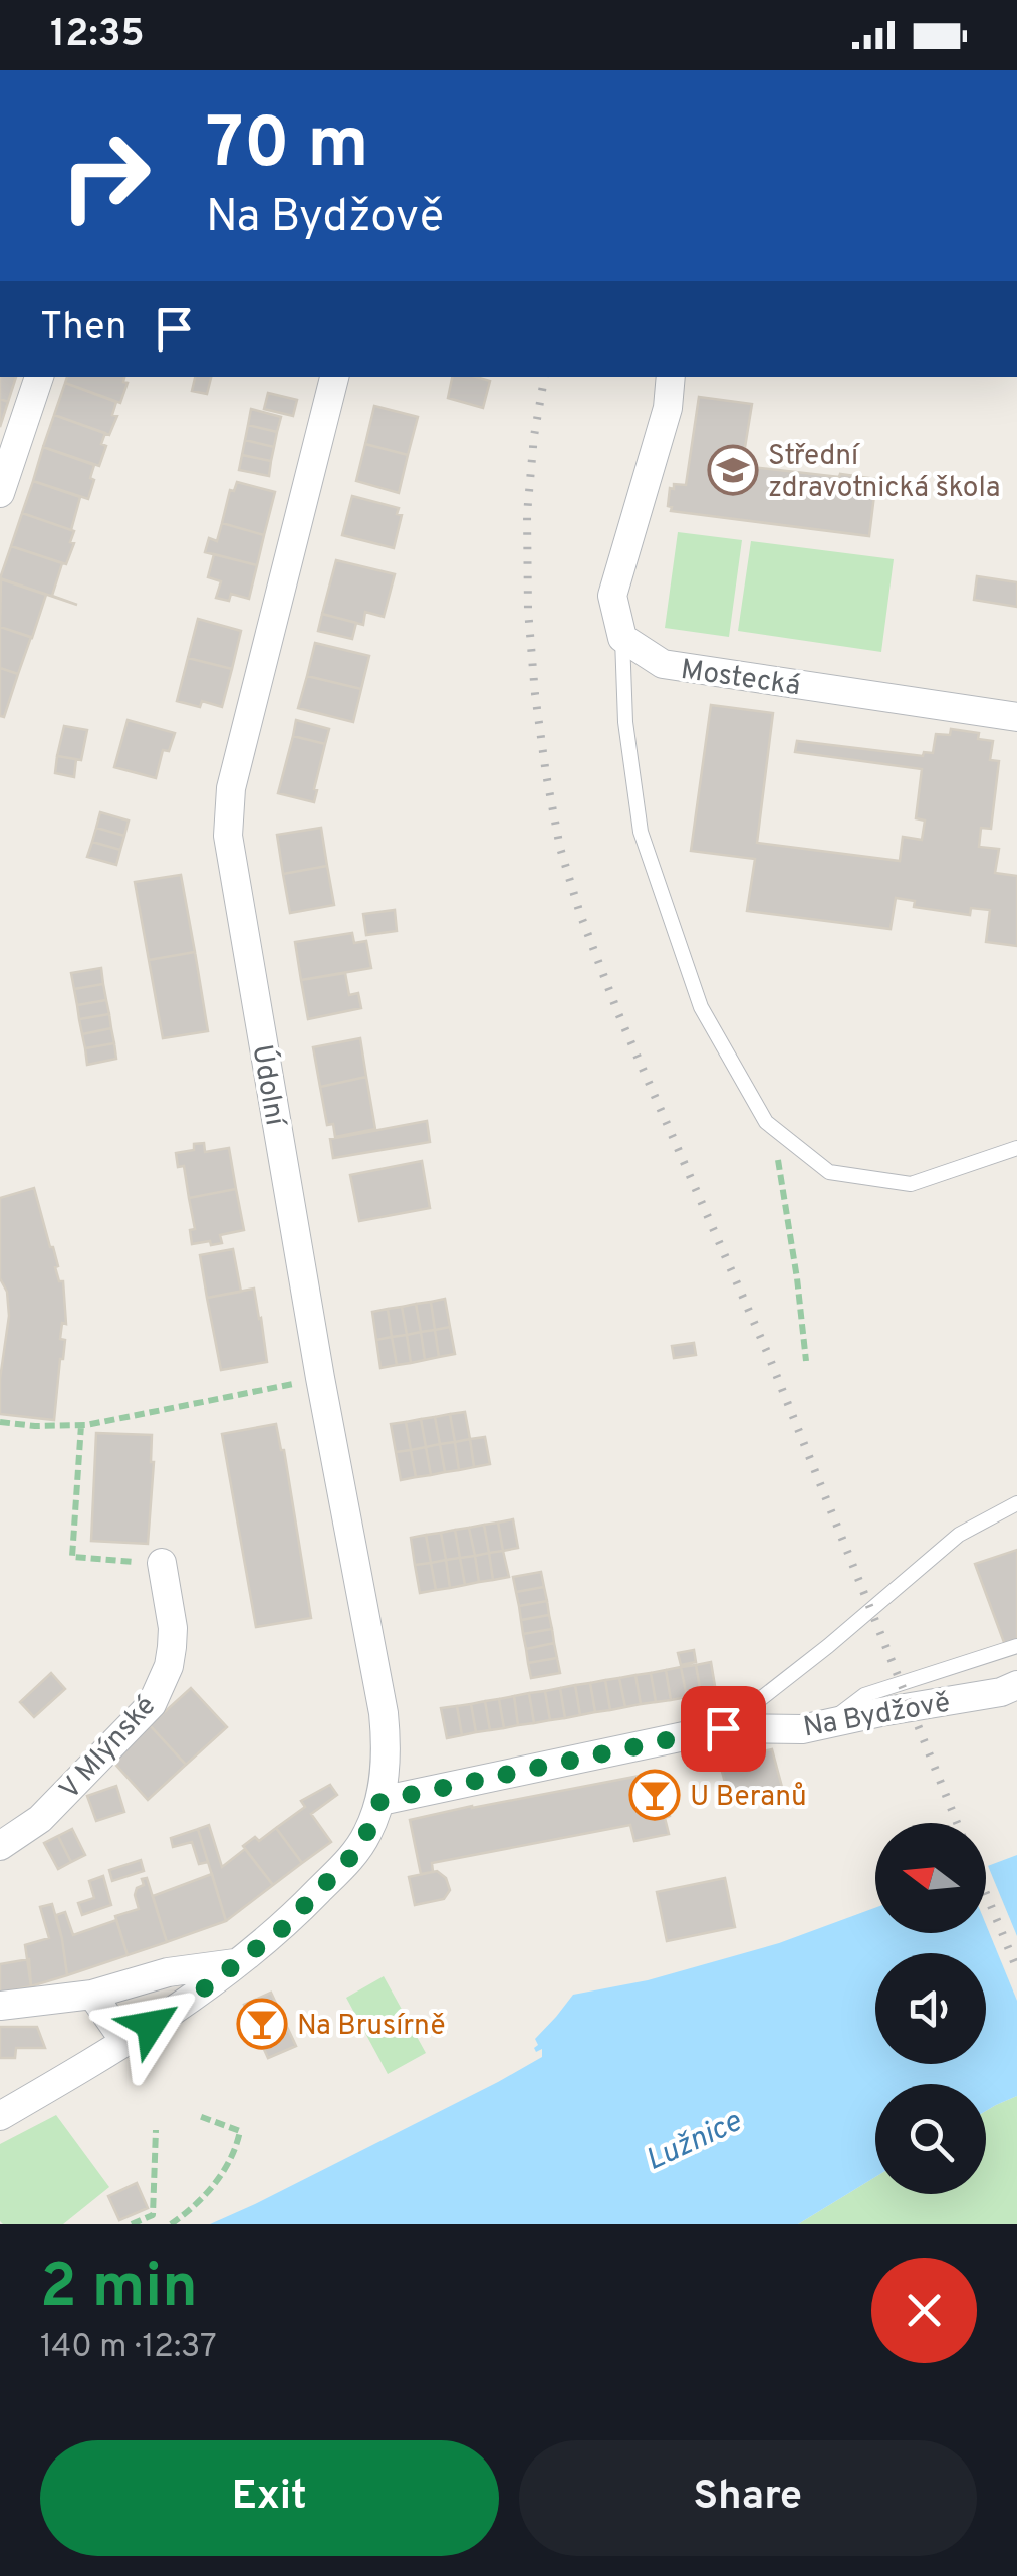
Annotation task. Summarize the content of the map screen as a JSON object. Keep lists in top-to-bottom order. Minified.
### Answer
{"streets":{"street":["Mostecká","Údolní","Na Bydžově","V Mlýnské"]},"crossings":[["Údolní","Na Bydžově"]],"water":["Lužnice"],"places":{"school or university":["Střední zdravotnická škola"],"bar":["U Beranů","Na Brusírně"]},"north":"left","page":{"status":"12:35","turn":["70 m","Na Bydžově"],"then":"Then","heading":["2 min","140 m · 12:37"],"buttons":["Exit","Share"]}}
